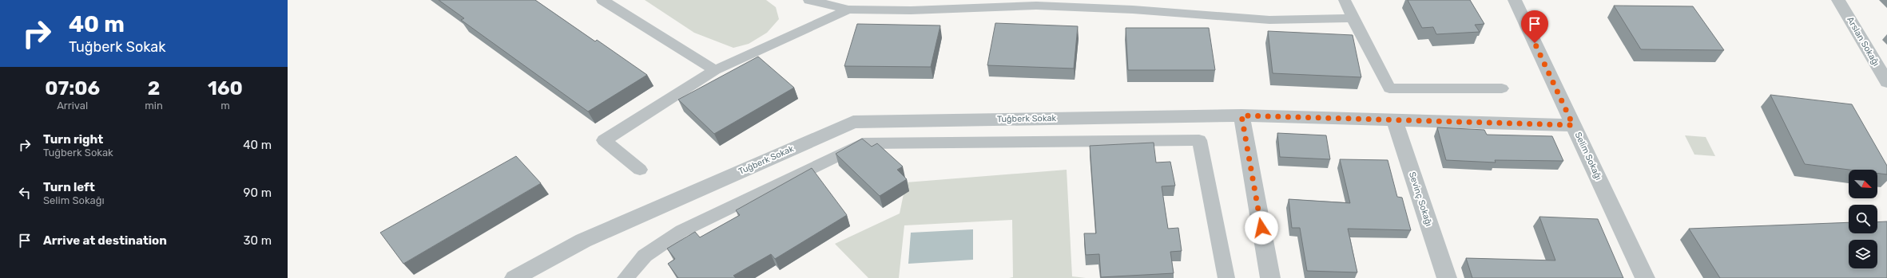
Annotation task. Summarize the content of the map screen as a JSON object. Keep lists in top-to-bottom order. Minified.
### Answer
{"streets":{"street":["Arslan Sokağı","Tuğberk Sokak","Selim Sokağı","Sevinç Sokağı"]},"crossings":[["Tuğberk Sokak","Selim Sokağı"],["Tuğberk Sokak","Sevinç Sokağı"]],"north":"bottom right","page":{"turn":["40 m","Tuğberk Sokak"],"eta":["07:06","Arrival","2","min","160","m"],"list":[{"name":"Turn right","note":"Tuğberk Sokak","value":"40 m"},{"name":"Turn left","note":"Selim Sokağı","value":"90 m"},{"name":"Arrive at destination","value":"30 m"}]}}
